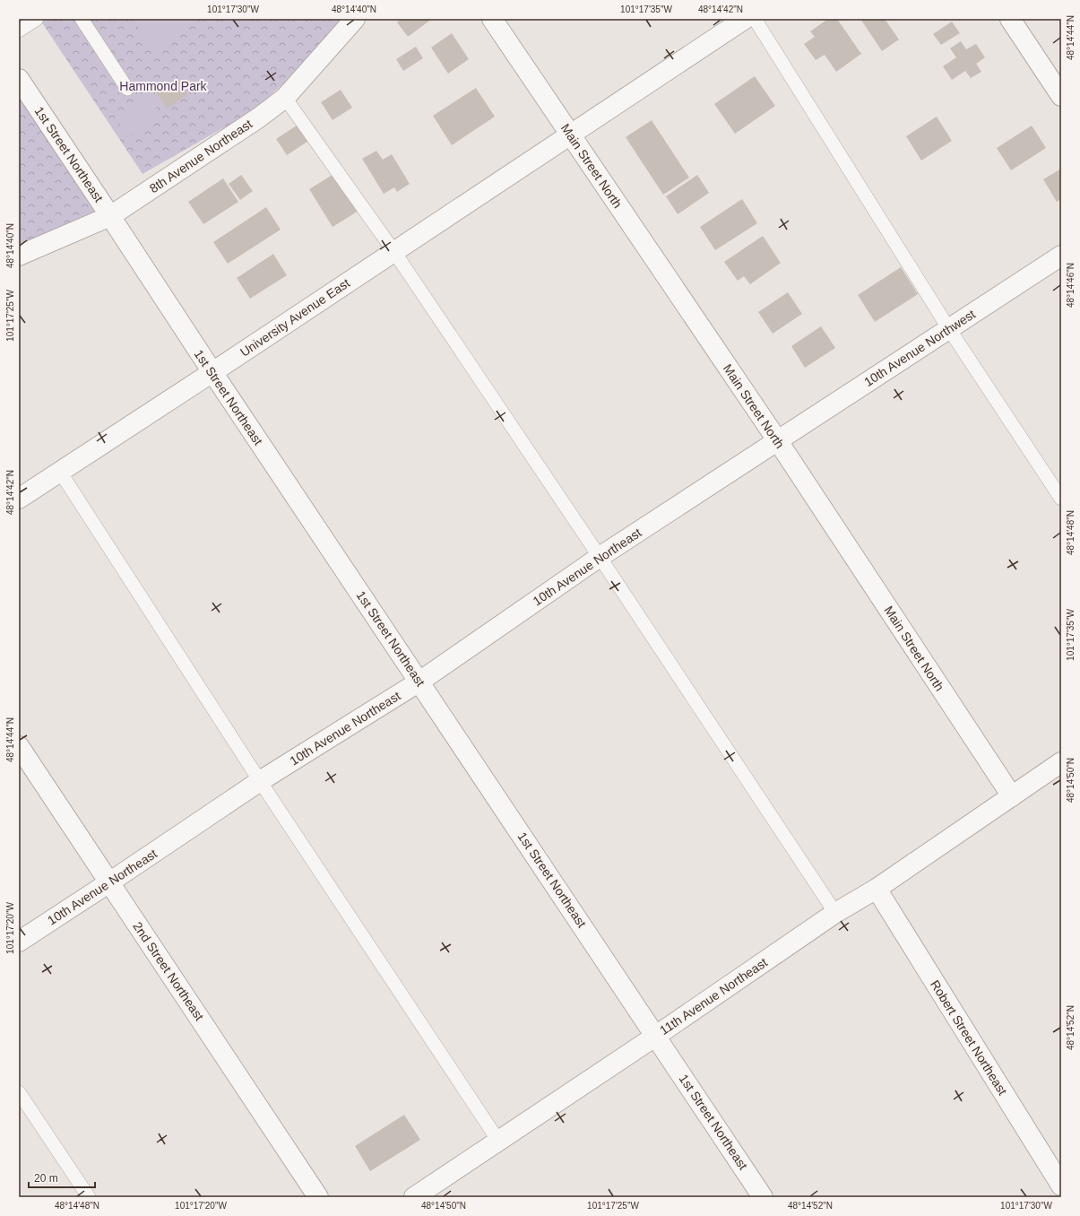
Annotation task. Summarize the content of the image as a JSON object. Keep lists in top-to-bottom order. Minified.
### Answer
{"streets":{"street":["1st Street Northeast","8th Avenue Northeast","Main Street North","University Avenue East","10th Avenue Northwest","10th Avenue Northeast","2nd Street Northeast","11th Avenue Northeast","Robert Street Northeast"]},"crossings":[["1st Street Northeast","8th Avenue Northeast"],["1st Street Northeast","University Avenue East"],["1st Street Northeast","10th Avenue Northeast"],["1st Street Northeast","11th Avenue Northeast"],["Main Street North","University Avenue East"],["Main Street North","10th Avenue Northwest"],["Main Street North","10th Avenue Northeast"],["Main Street North","11th Avenue Northeast"],["10th Avenue Northwest","10th Avenue Northeast"],["10th Avenue Northeast","2nd Street Northeast"],["11th Avenue Northeast","Robert Street Northeast"]],"parks":["Hammond Park"],"scale_bar":"20 m","coordinates":["101°17'30\"W","48°14'40\"N","101°17'35\"W","48°14'42\"N","48°14'44\"N","48°14'46\"N","101°17'25\"W","48°14'48\"N","48°14'50\"N","101°17'20\"W","48°14'52\"N"]}
